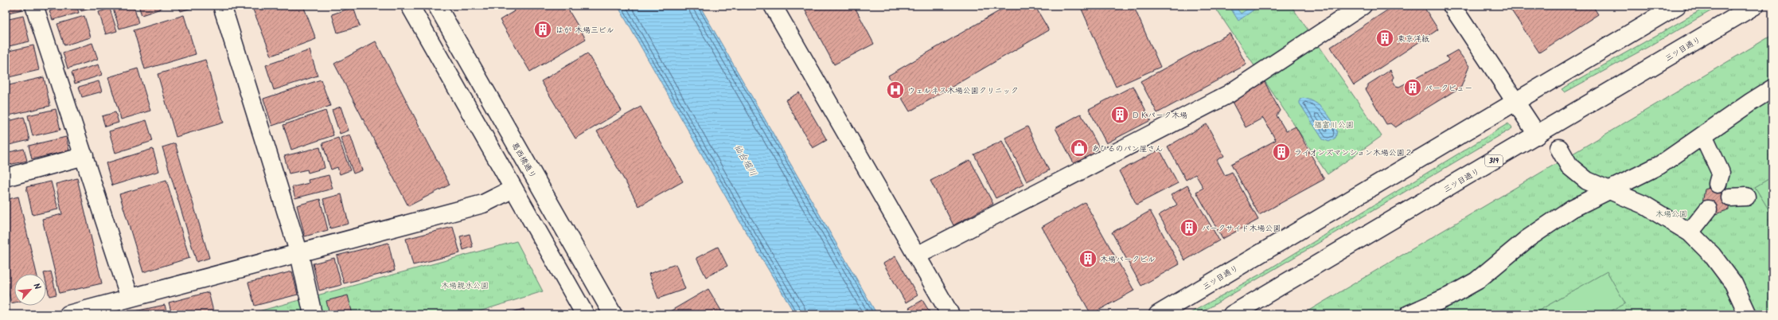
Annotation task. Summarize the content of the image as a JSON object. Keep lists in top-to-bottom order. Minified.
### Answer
{"streets":{"street":["三ツ目通り","葛西橋通り","319"]},"water":["仙台堀川"],"parks":["福富川公園","木場公園","木場親水公園"],"places":{"building":["はが 木場三ビル","東京洋紙","パークビュー","ＤＫパーク木場","ライオンズマンション木場公園２","パークサイド木場公園","木場パークビル"],"hospital":["ウェルネス木場公園クリニック"],"shop":["あひるのパン屋さん"]},"north":"top right"}
